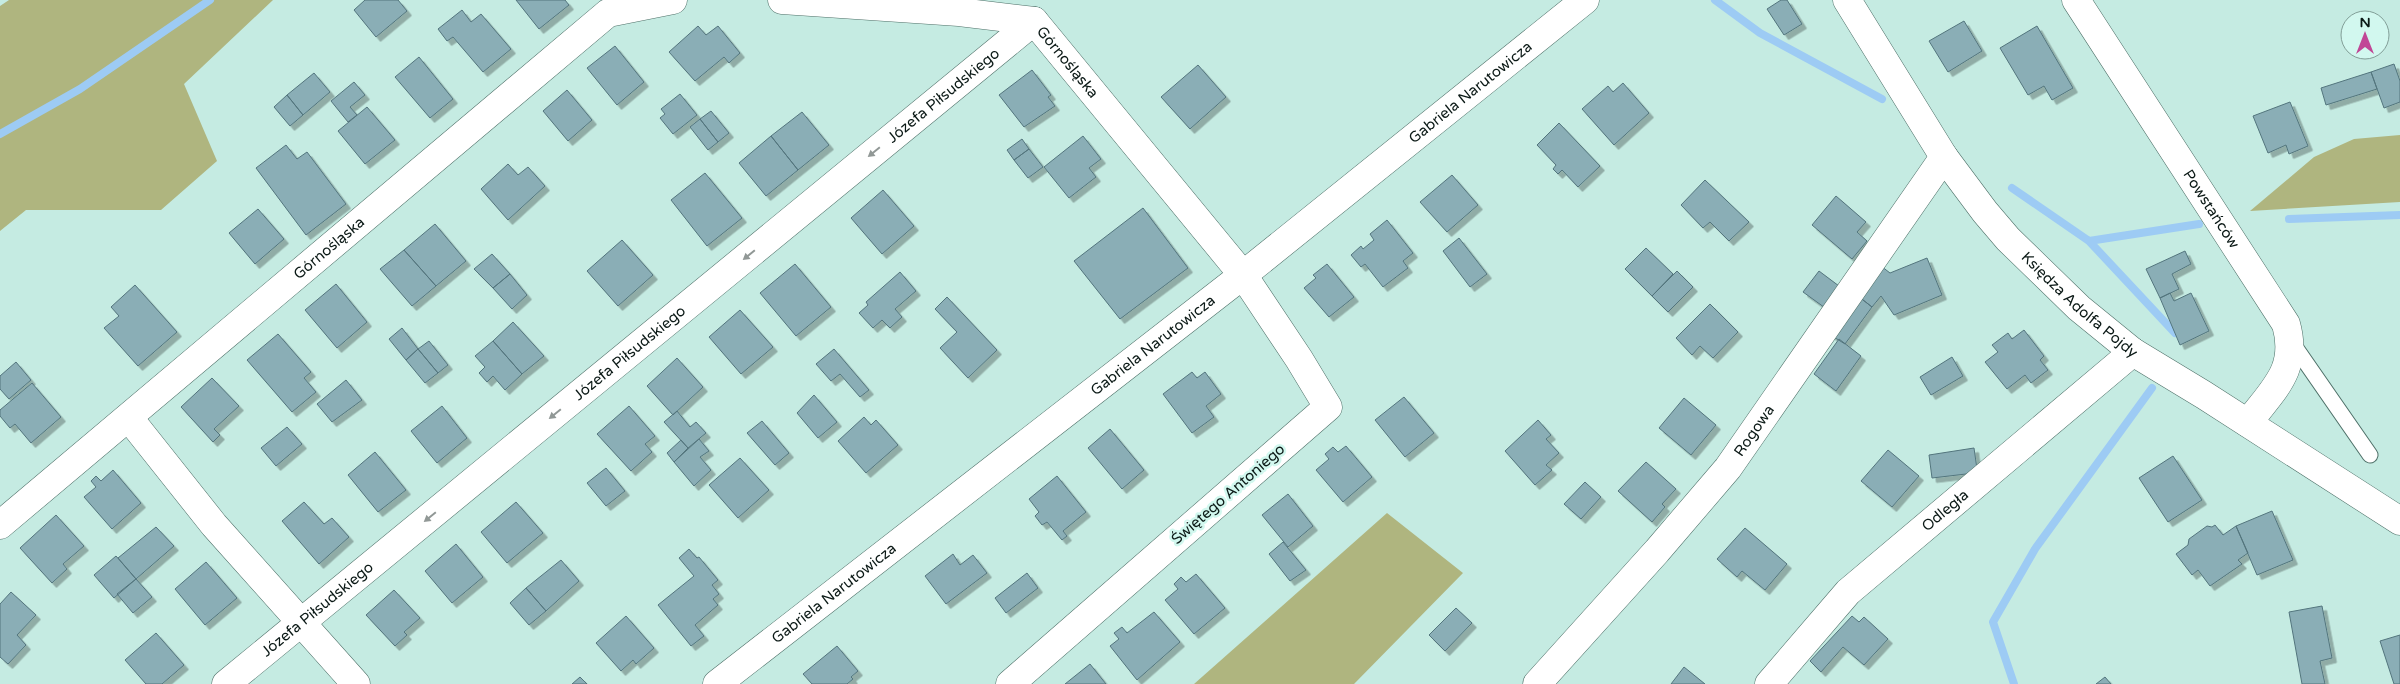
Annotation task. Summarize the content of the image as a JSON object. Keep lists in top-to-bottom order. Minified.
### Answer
{"streets":{"street":["Górnośląska","Gabriela Narutowicza","Józefa Piłsudskiego","Powstańców","Księdza Adolfa Pojdy","Rogowa","Świętego Antoniego","Odległa"]},"crossings":[["Górnośląska","Gabriela Narutowicza"],["Górnośląska","Józefa Piłsudskiego"],["Górnośląska","Świętego Antoniego"],["Gabriela Narutowicza","Świętego Antoniego"],["Powstańców","Księdza Adolfa Pojdy"],["Księdza Adolfa Pojdy","Rogowa"],["Księdza Adolfa Pojdy","Odległa"]],"one_way":["Józefa Piłsudskiego"],"north":"top"}
